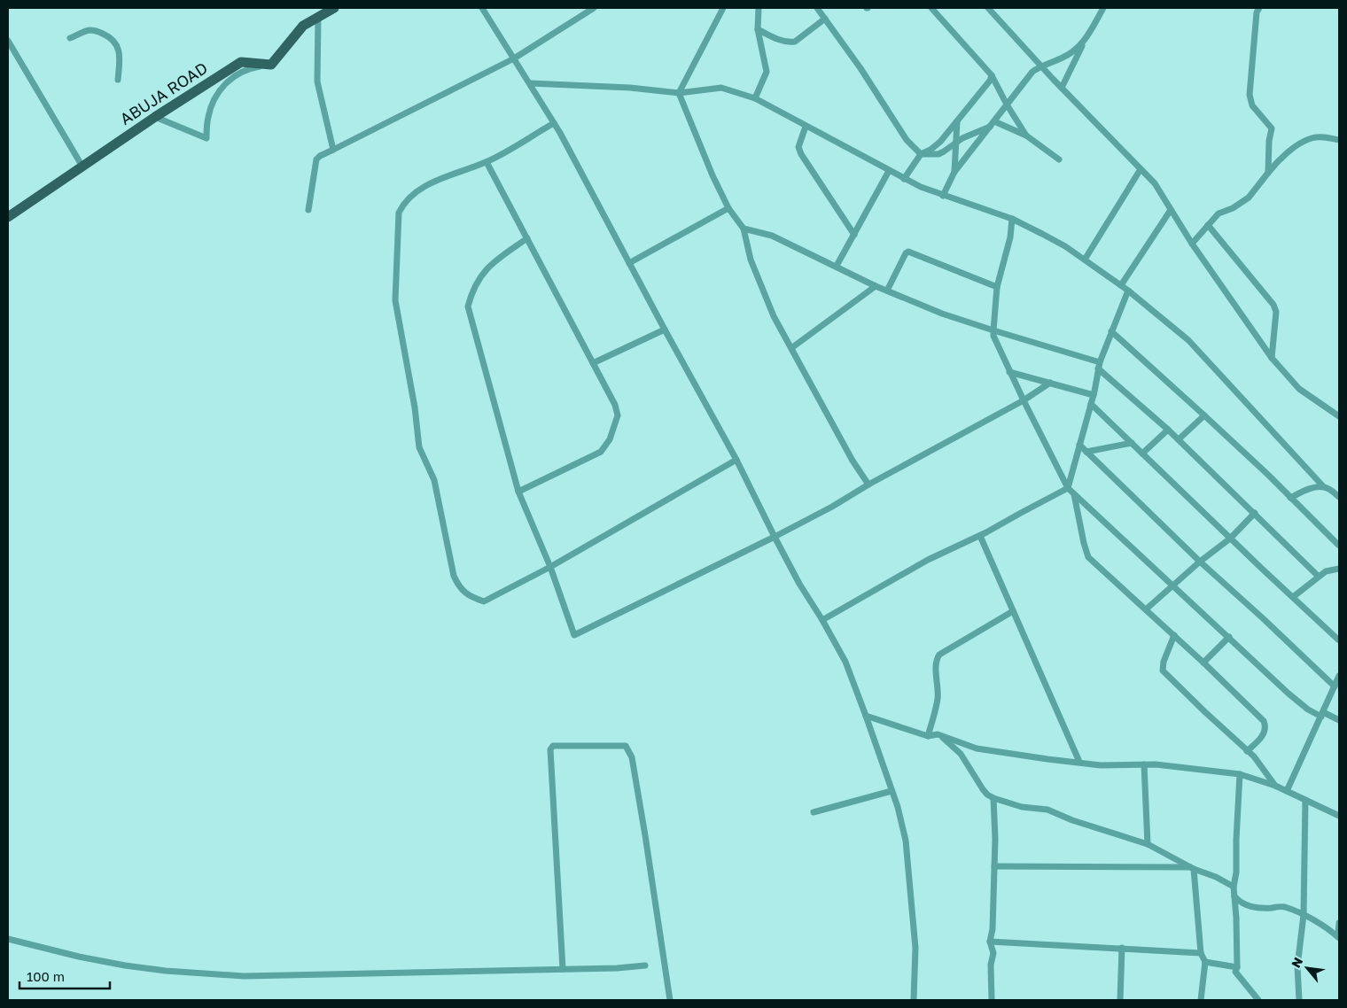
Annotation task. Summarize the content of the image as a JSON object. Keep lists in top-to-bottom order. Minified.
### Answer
{"streets":{"main road":["ABUJA ROAD"]},"scale_bar":"100 m","north":"top left"}
